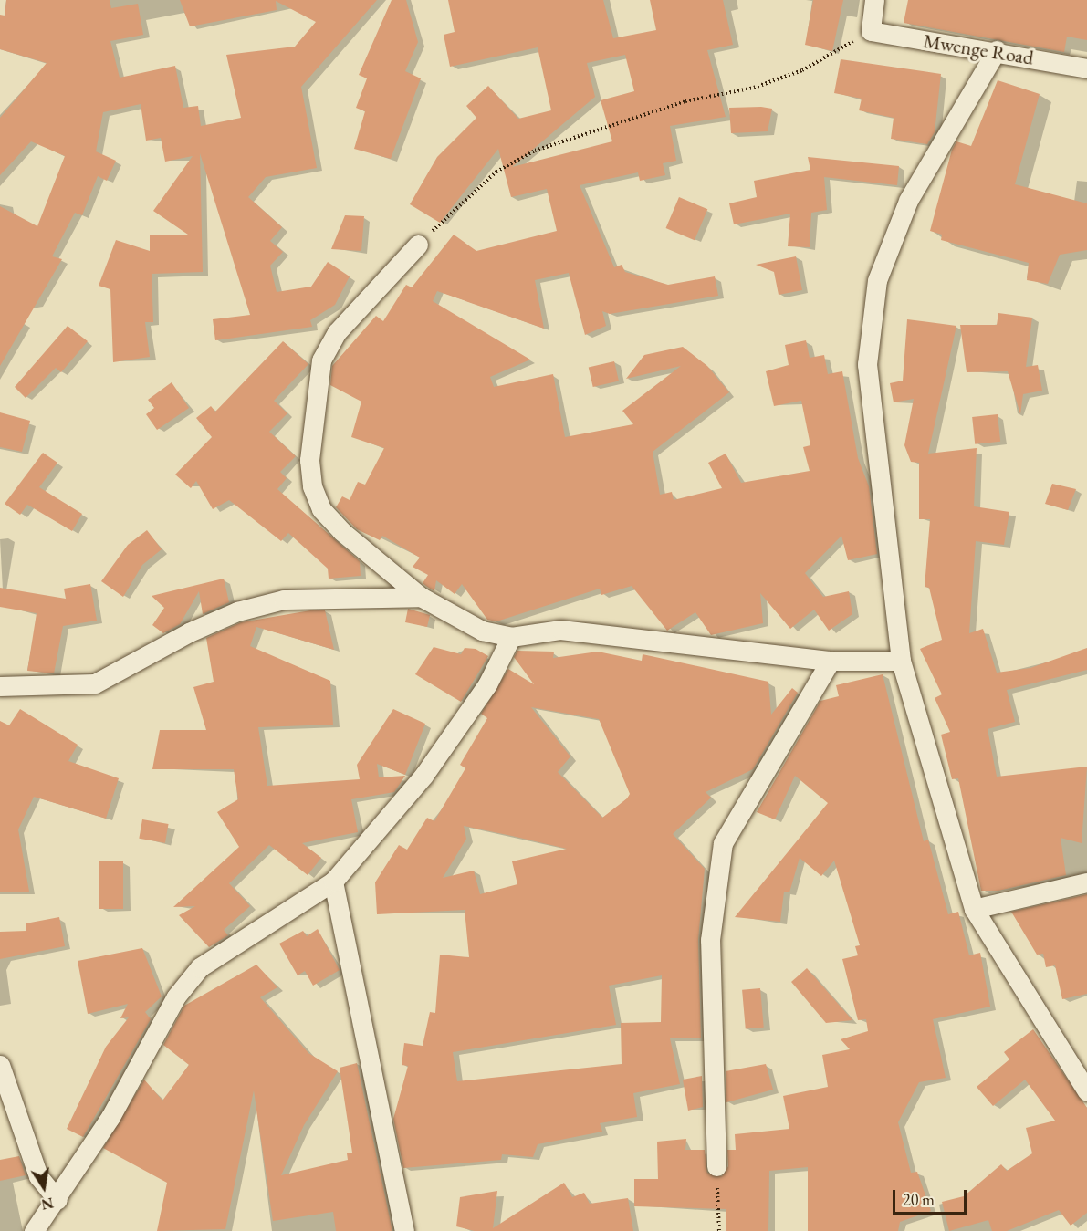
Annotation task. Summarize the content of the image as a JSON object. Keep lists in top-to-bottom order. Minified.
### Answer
{"streets":{"street":["Mwenge Road"]},"scale_bar":"20 m","north":"bottom"}
